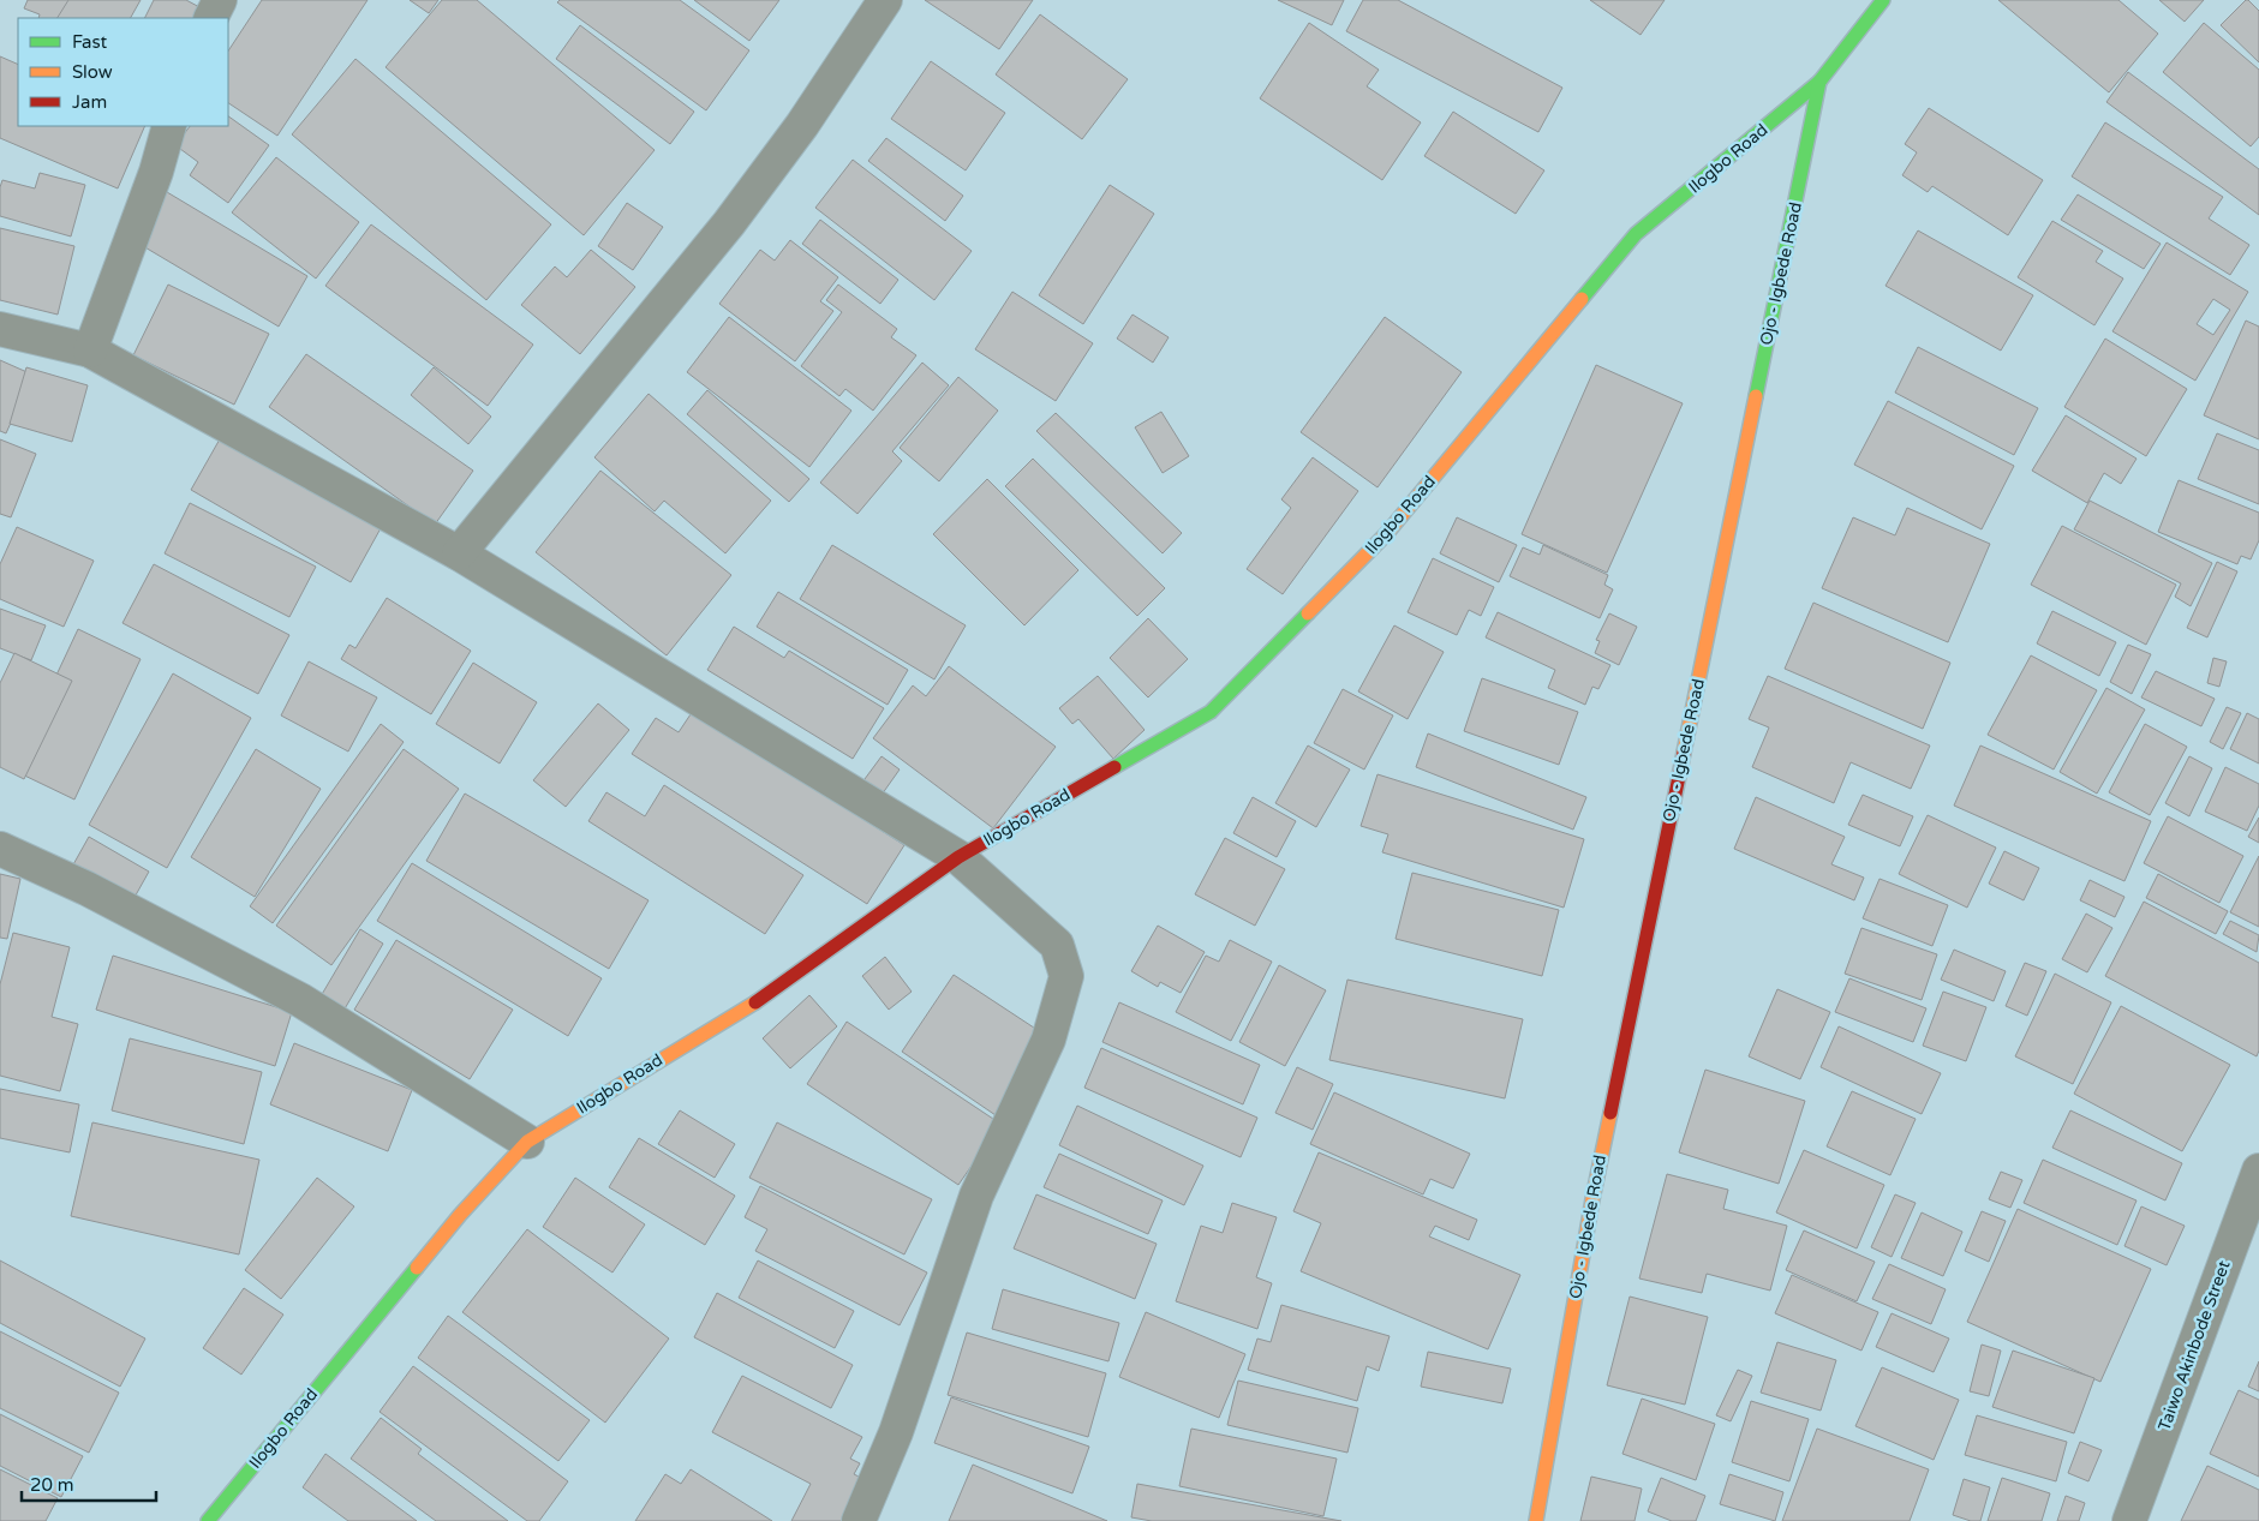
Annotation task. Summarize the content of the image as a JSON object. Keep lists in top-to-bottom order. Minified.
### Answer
{"streets":{"main road":["Ilogbo Road","Ojo - Igbede Road"],"street":["Taiwo Akinbode Street"]},"crossings":[["Ilogbo Road","Ojo - Igbede Road"]],"legend":["Fast","Slow","Jam"],"scale_bar":"20 m"}
